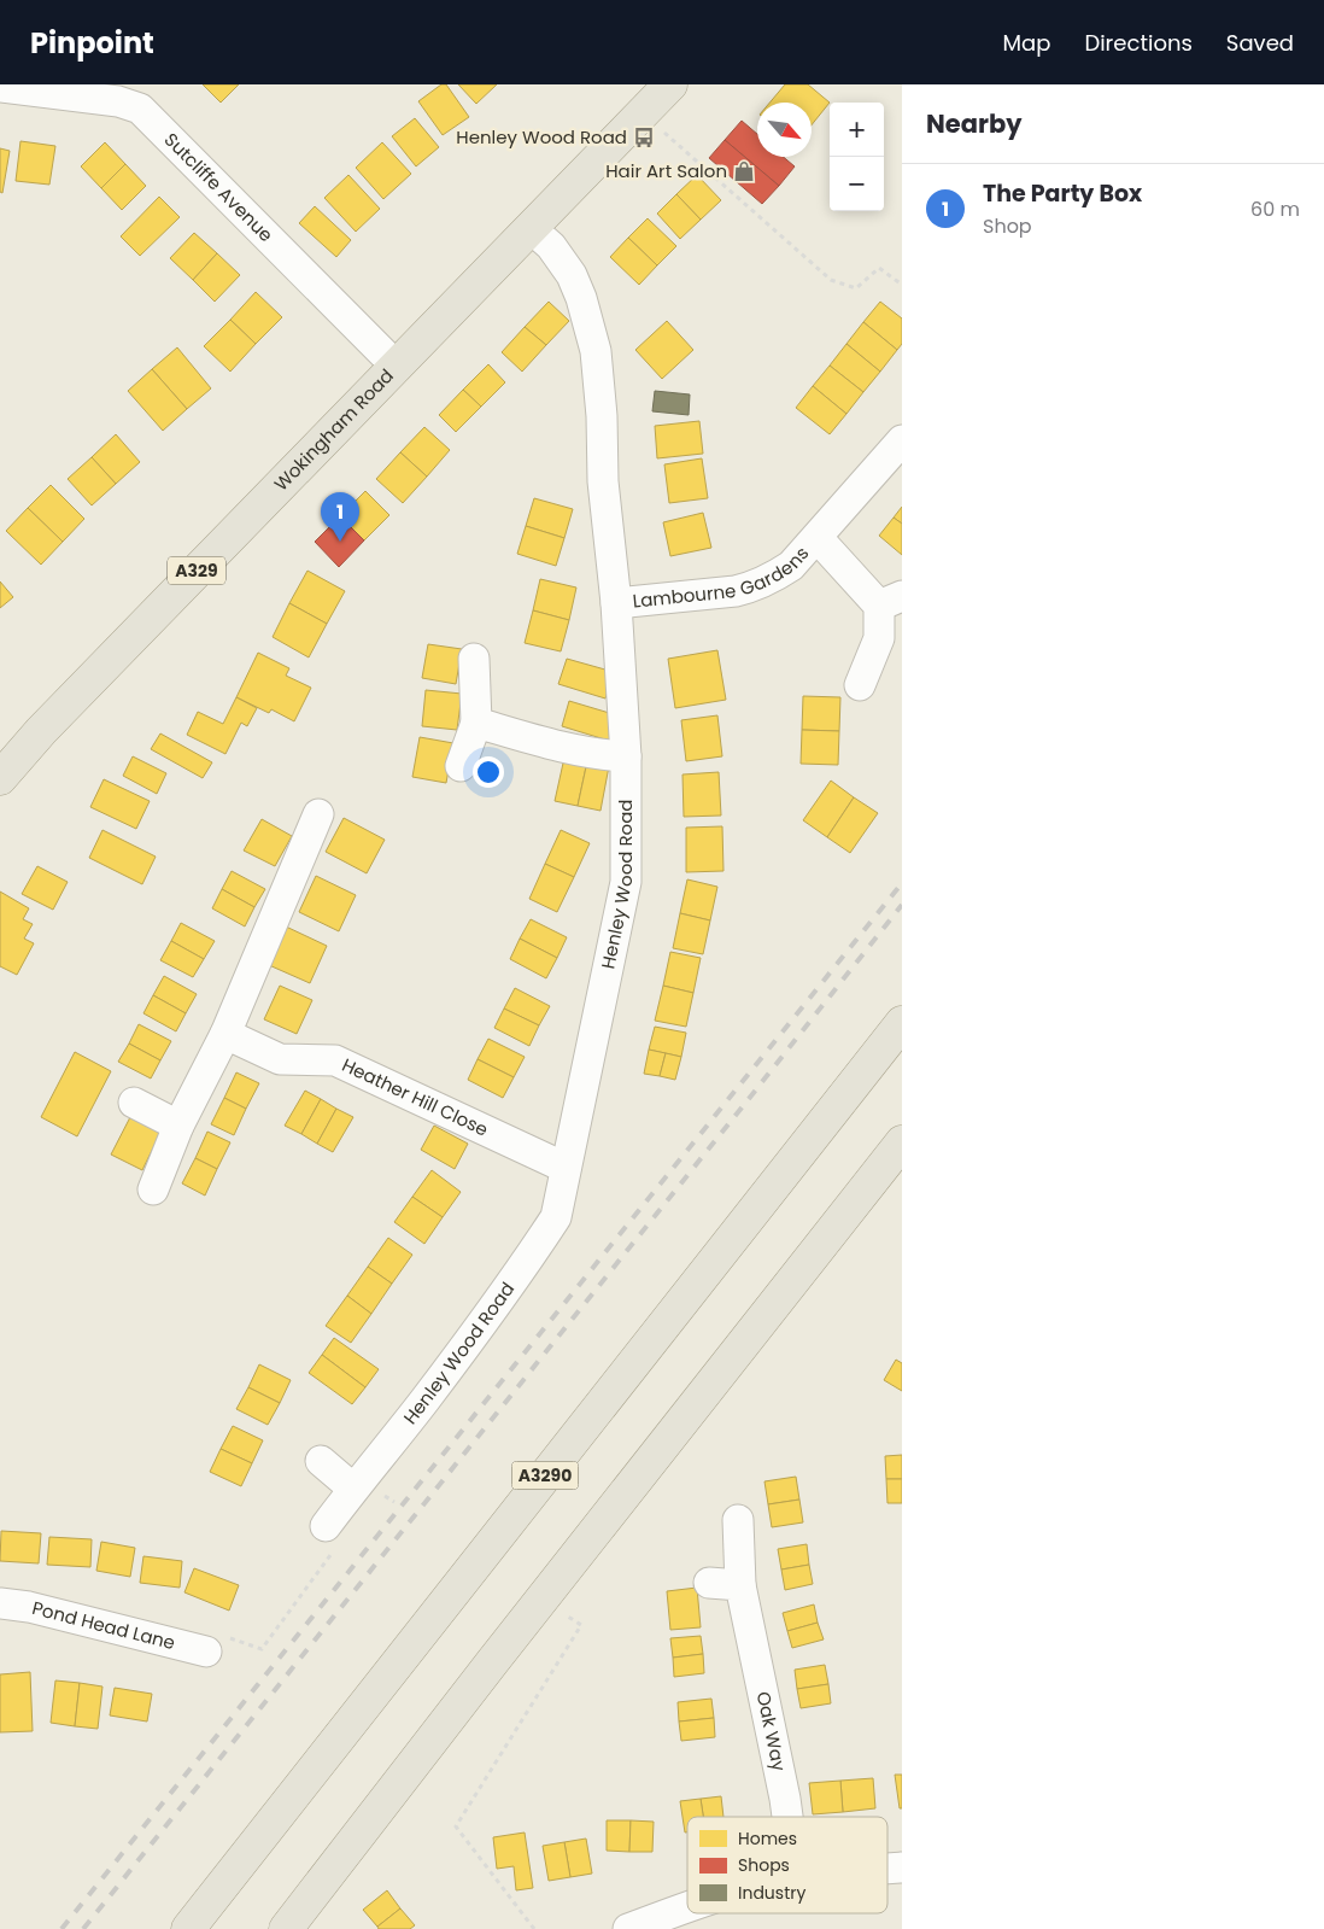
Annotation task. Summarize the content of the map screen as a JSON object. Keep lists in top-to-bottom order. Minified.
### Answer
{"streets":{"main road":["Wokingham Road","A329","A3290"],"street":["Sutcliffe Avenue","Lambourne Gardens","Henley Wood Road","Heather Hill Close","Pond Head Lane","Oak Way"]},"crossings":[["Sutcliffe Avenue","Wokingham Road"],["Wokingham Road","Henley Wood Road"],["Lambourne Gardens","Henley Wood Road"],["Henley Wood Road","Heather Hill Close"]],"places":{"bus stop":["Henley Wood Road"],"shop":["Hair Art Salon"]},"legend":["Homes","Shops","Industry"],"north":"bottom right","page":{"header":"Pinpoint","nav":["Map","Directions","Saved"],"heading":"Nearby","map_buttons":["+","−"],"list":[{"mark":"1","name":"The Party Box","note":"Shop","value":"60 m"}],"pins":"1"}}
